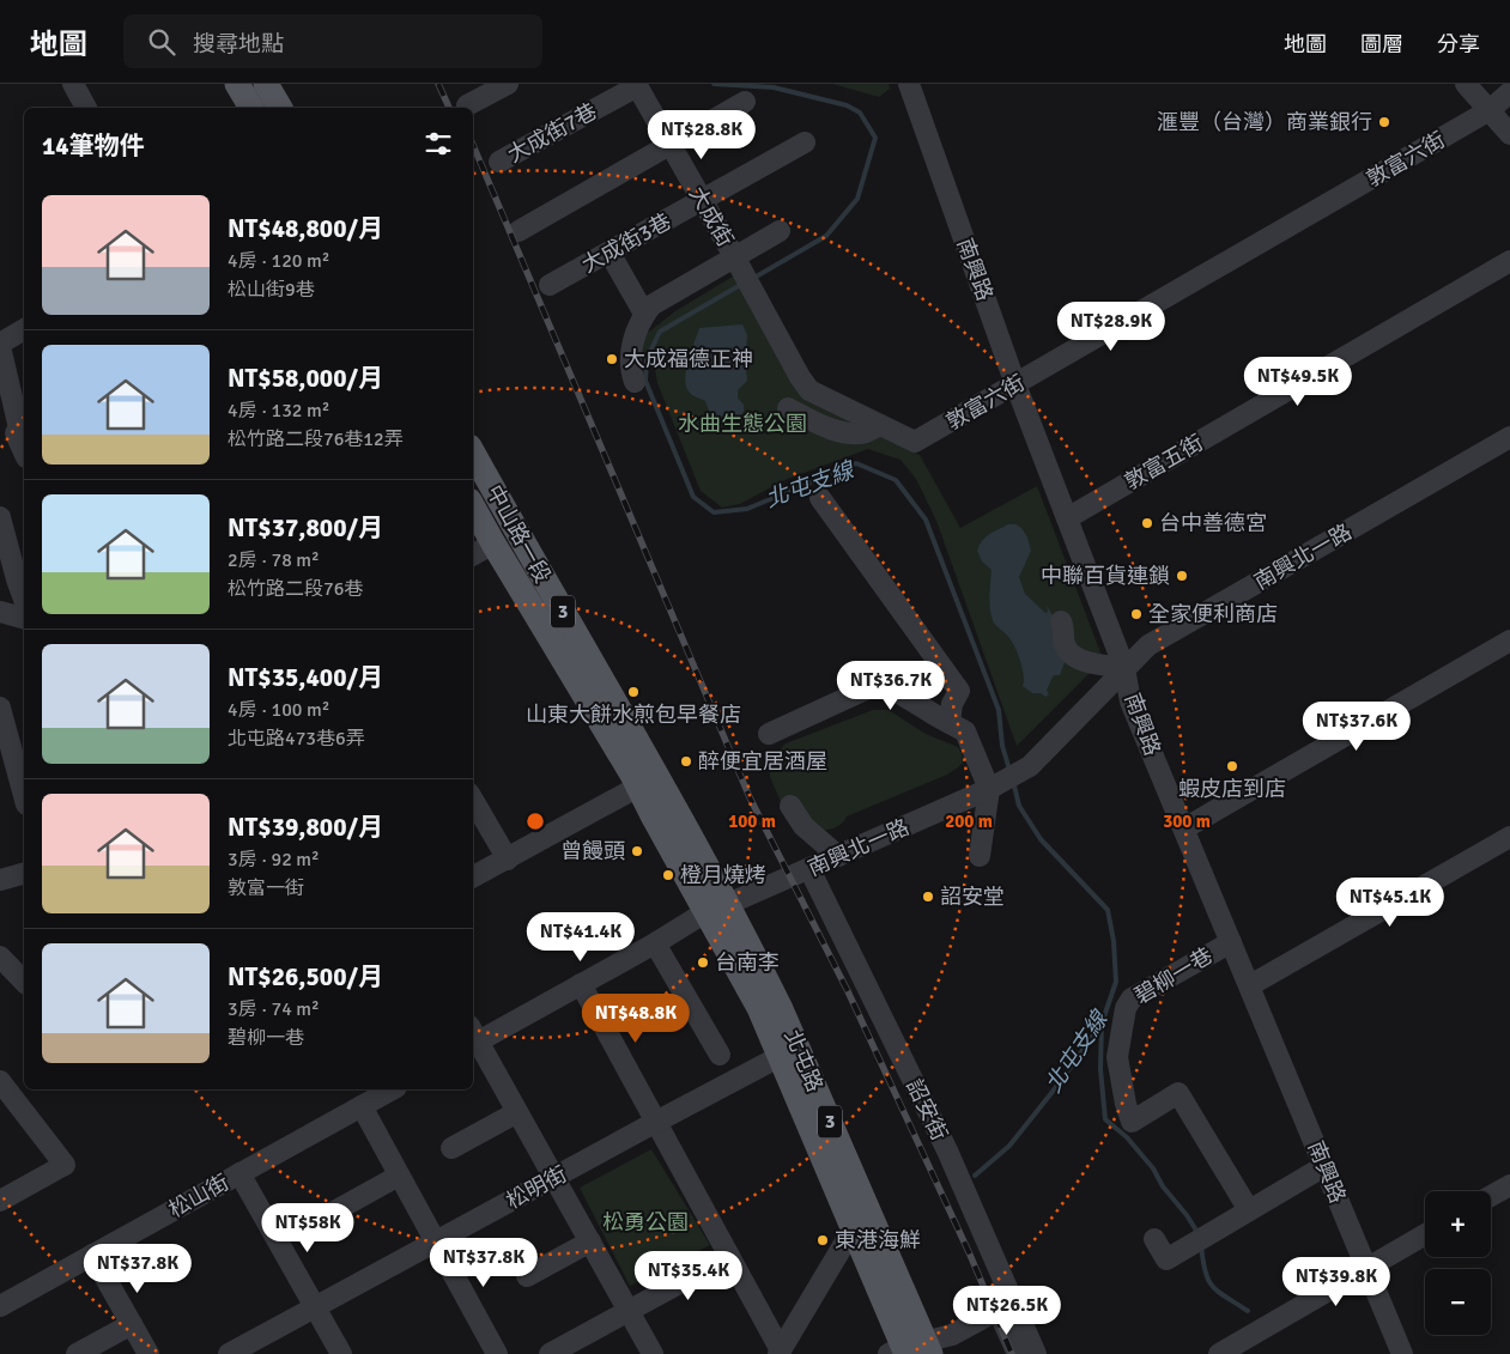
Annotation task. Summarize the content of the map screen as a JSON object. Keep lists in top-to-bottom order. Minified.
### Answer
{"streets":{"main road":["中山路一段","3","北屯路"],"street":["大成街7巷","敦富六街","大成街","大成街3巷","南興路","敦富五街","南興北一路","碧柳一巷","詔安街","松明街","松山街"]},"crossings":[["大成街7巷","大成街"],["敦富六街","大成街"],["敦富六街","南興路"],["大成街","大成街3巷"],["南興路","敦富五街"],["南興路","南興北一路"],["南興路","碧柳一巷"],["中山路一段","北屯路"],["南興北一路","北屯路"],["南興北一路","詔安街"],["北屯路","松明街"]],"water":["北屯支線"],"parks":["水曲生態公園","松勇公園"],"places":["滙豐（台灣）商業銀行","大成福德正神","台中善德宮","中聯百貨連鎖","全家便利商店","山東大餅水煎包早餐店","醉便宜居酒屋","蝦皮店到店","曾饅頭","橙月燒烤","詔安堂","台南李","東港海鮮"],"page":{"header":"地圖","search":"搜尋地點","nav":["地圖","圖層","分享"],"heading":"14筆物件","price":["NT$28.8K","NT$28.9K","NT$49.5K","NT$36.7K","NT$37.6K","NT$45.1K","NT$41.4K","NT$48.8K","NT$58K","NT$37.8K","NT$37.8K","NT$35.4K","NT$39.8K","NT$26.5K"],"list":[{"name":"NT$48,800/月","note":"4房 · 120 m² · 松山街9巷"},{"name":"NT$58,000/月","note":"4房 · 132 m² · 松竹路二段76巷12弄"},{"name":"NT$37,800/月","note":"2房 · 78 m² · 松竹路二段76巷"},{"name":"NT$35,400/月","note":"4房 · 100 m² · 北屯路473巷6弄"},{"name":"NT$39,800/月","note":"3房 · 92 m² · 敦富一街"},{"name":"NT$26,500/月","note":"3房 · 74 m² · 碧柳一巷"}],"map_buttons":["+","−"]},"rings":["100 m","200 m","300 m"]}
